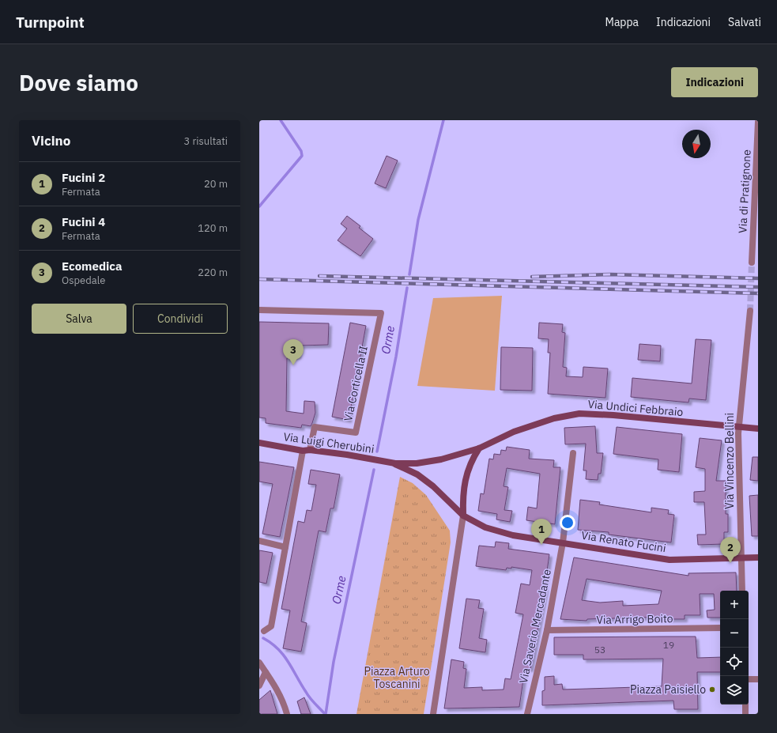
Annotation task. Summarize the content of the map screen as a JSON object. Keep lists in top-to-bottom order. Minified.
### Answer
{"streets":{"main road":["Via Undici Febbraio","Via Luigi Cherubini","Via Renato Fucini"],"street":["Via di Pratignone","Via Corticella II","Via Vincenzo Bellini","Via Arrigo Boito","Via Saverio Mercadante"]},"crossings":[["Via Corticella II","Via Luigi Cherubini"],["Via Undici Febbraio","Via Luigi Cherubini"],["Via Undici Febbraio","Via Vincenzo Bellini"],["Via Undici Febbraio","Via Renato Fucini"],["Via Luigi Cherubini","Via Renato Fucini"],["Via Vincenzo Bellini","Via Renato Fucini"],["Via Renato Fucini","Via Saverio Mercadante"],["Via Arrigo Boito","Via Saverio Mercadante"]],"water":["Orme"],"parks":["Piazza Arturo Toscanini"],"places":["Piazza Paisiello"],"house_numbers":["19","53"],"north":"bottom","page":{"header":"Turnpoint","nav":["Mappa","Indicazioni","Salvati"],"buttons":["Indicazioni",["Salva","Condividi"]],"title":"Dove siamo","heading":["Vicino","3 risultati"],"list":[{"mark":"1","name":"Fucini 2","note":"Fermata","value":"20 m"},{"mark":"2","name":"Fucini 4","note":"Fermata","value":"120 m"},{"mark":"3","name":"Ecomedica","note":"Ospedale","value":"220 m"}],"pins":["3","1","2"],"map_buttons":["+","−"]}}
